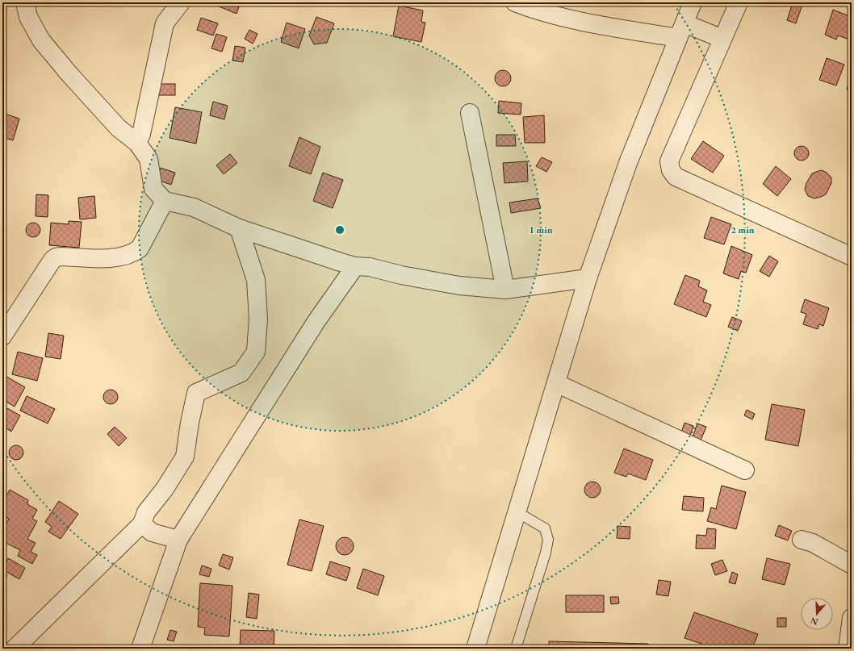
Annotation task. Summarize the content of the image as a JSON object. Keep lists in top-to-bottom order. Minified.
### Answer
{"north":"bottom","rings":["1 min","2 min"]}
